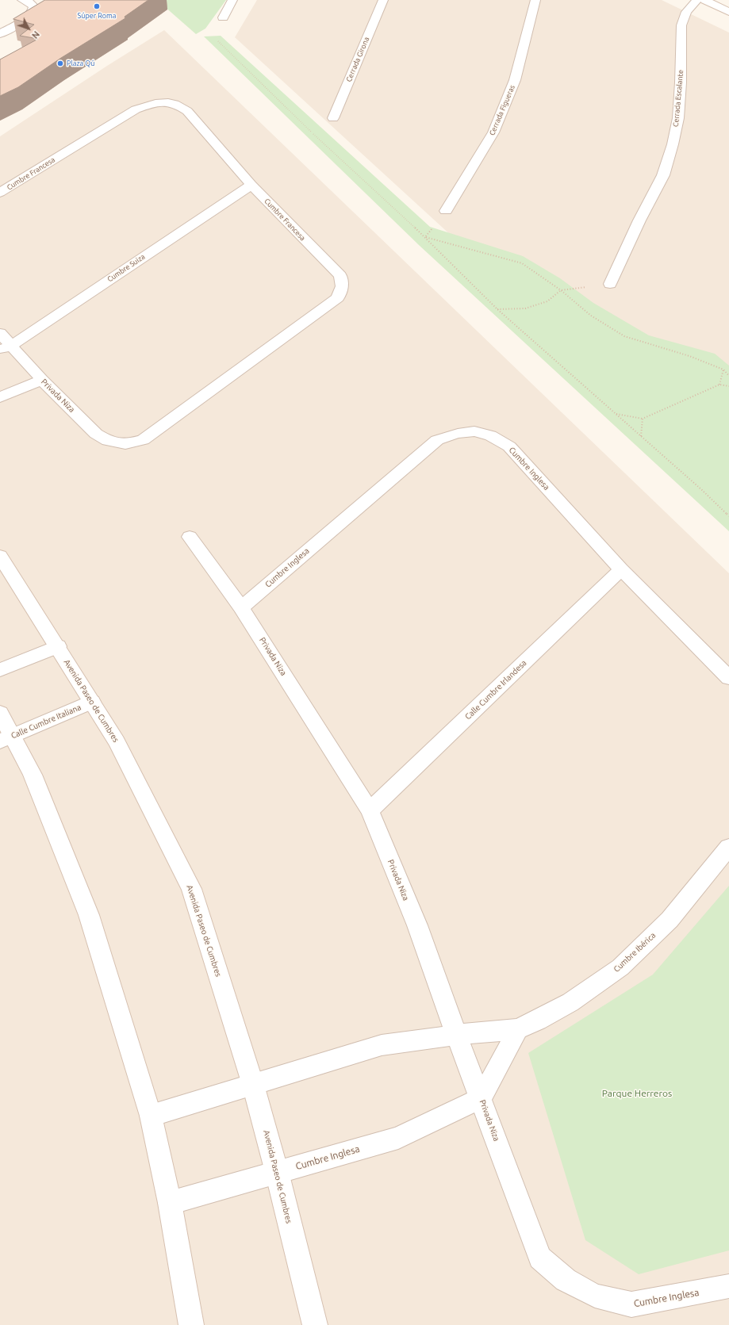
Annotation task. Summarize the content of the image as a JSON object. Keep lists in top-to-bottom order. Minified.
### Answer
{"streets":{"street":["Cerrada Girona","Cerrada Escalante","Cerrada Figueras","Cumbre Francesa","Cumbre Suiza","Privada Niza","Cumbre Inglesa","Calle Cumbre Irlandesa","Avenida Paseo de Cumbres","Calle Cumbre Italiana","Cumbre Ibérica"]},"crossings":[["Cumbre Francesa","Cumbre Suiza"],["Cumbre Francesa","Privada Niza"],["Cumbre Suiza","Privada Niza"],["Privada Niza","Cumbre Inglesa"],["Privada Niza","Calle Cumbre Irlandesa"],["Privada Niza","Cumbre Ibérica"],["Cumbre Inglesa","Calle Cumbre Irlandesa"],["Cumbre Inglesa","Avenida Paseo de Cumbres"],["Avenida Paseo de Cumbres","Calle Cumbre Italiana"]],"parks":["Parque Herreros"],"places":["Súper Roma","Plaza Qú"],"north":"bottom right"}
